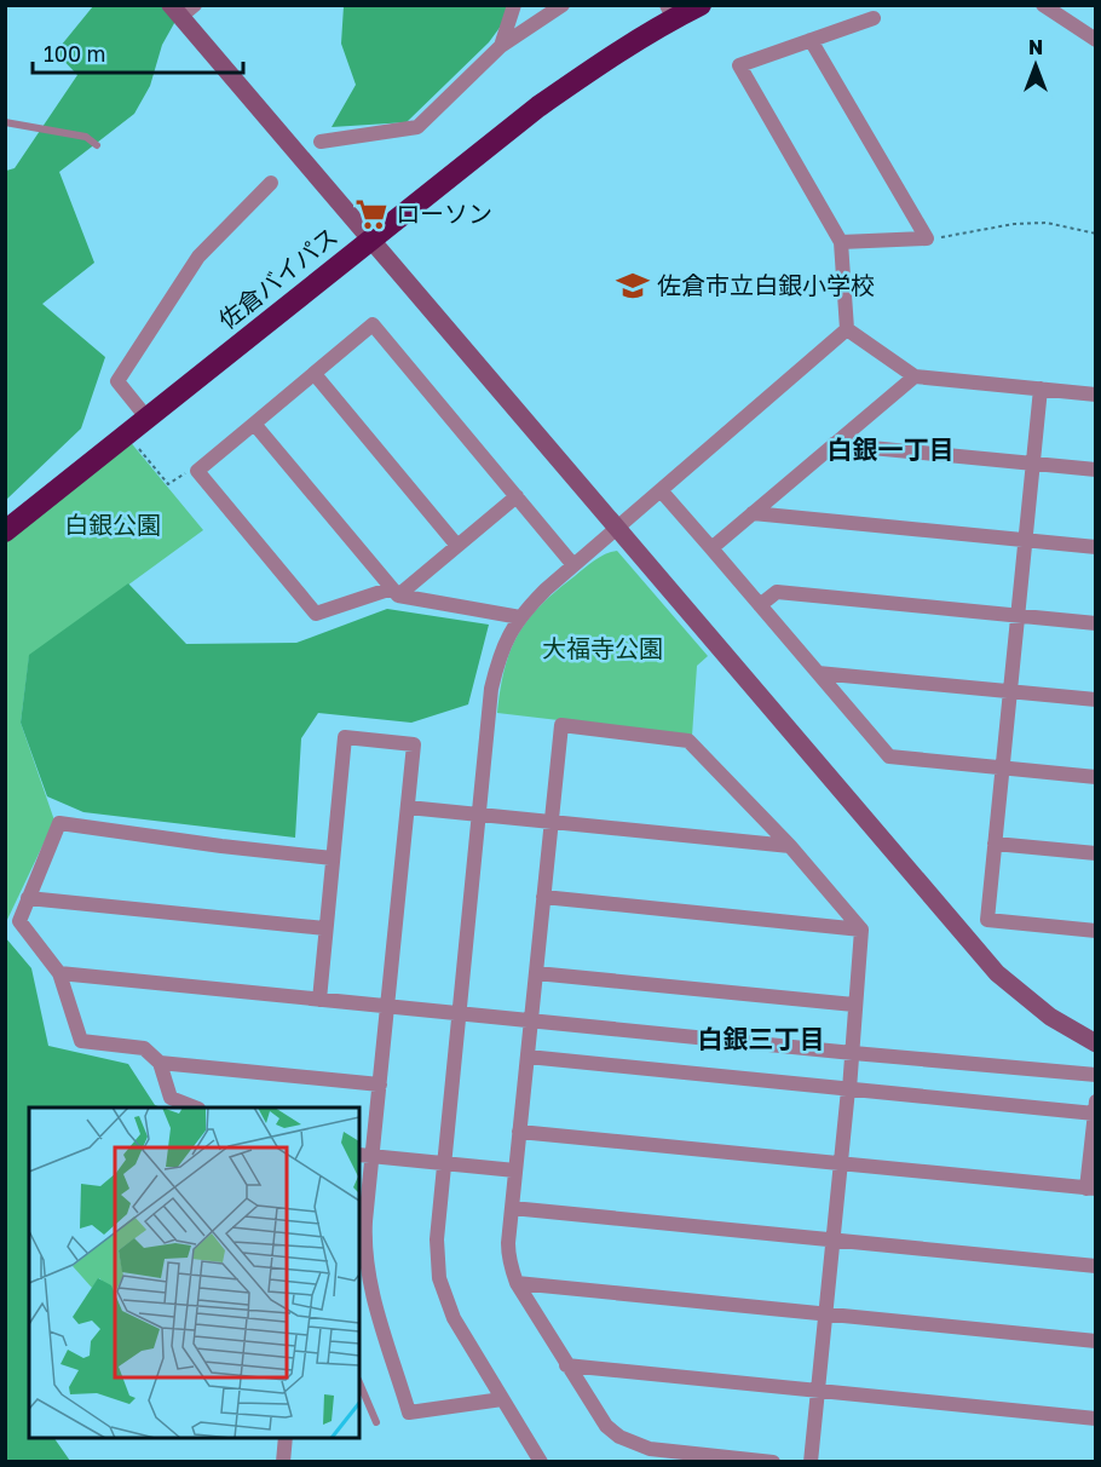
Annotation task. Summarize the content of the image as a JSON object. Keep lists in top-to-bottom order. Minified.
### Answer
{"streets":{"highway":["佐倉バイパス"]},"districts":["白銀一丁目","白銀三丁目"],"parks":["白銀公園","大福寺公園"],"places":{"supermarket":["ローソン"],"school or university":["佐倉市立白銀小学校"]},"scale_bar":"100 m","north":"top"}
